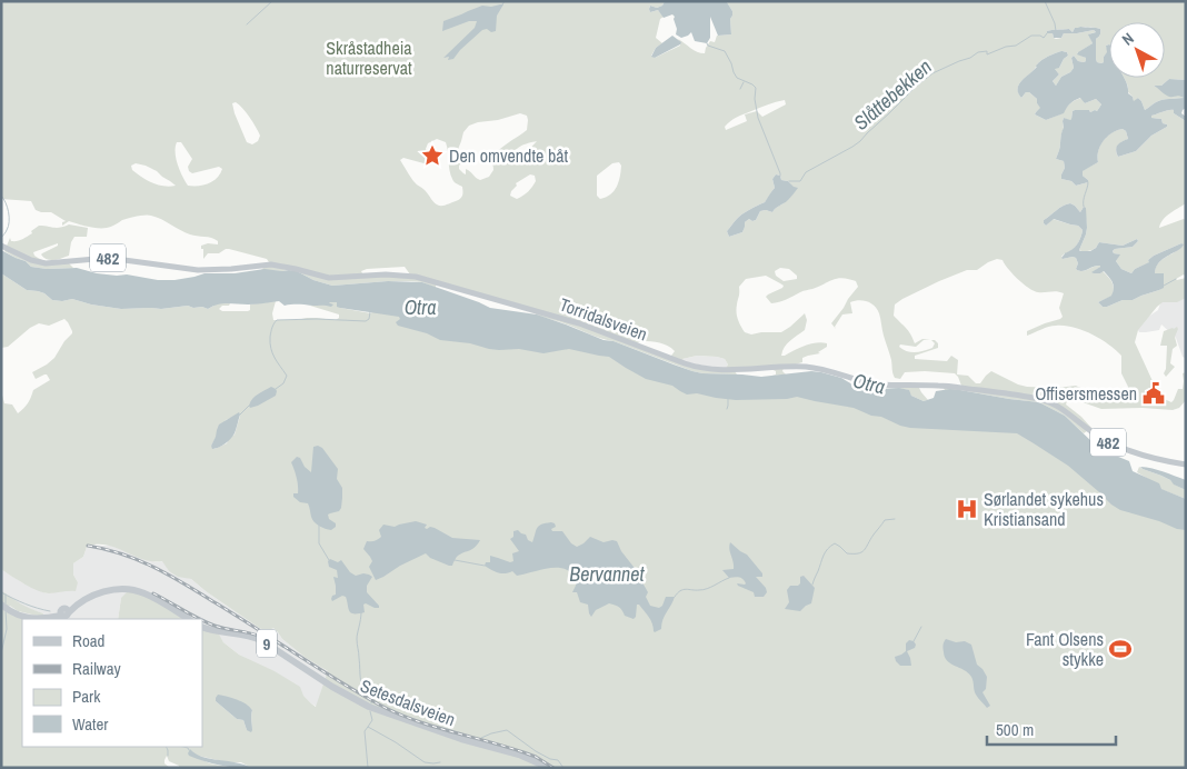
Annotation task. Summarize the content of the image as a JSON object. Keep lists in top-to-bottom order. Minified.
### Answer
{"streets":{"highway":["9","Setesdalsveien"],"main road":["482","Torridalsveien"]},"water":["Slåttebekken","Otra","Bervannet"],"parks":["Skråstadheia naturreservat"],"places":{"place":["Den omvendte båt"],"public building":["Offisersmessen"],"hospital":["Sørlandet sykehus Kristiansand"],"sports":["Fant Olsens stykke"]},"legend":["Road","Railway","Park","Water"],"scale_bar":"500 m","north":"top left"}
